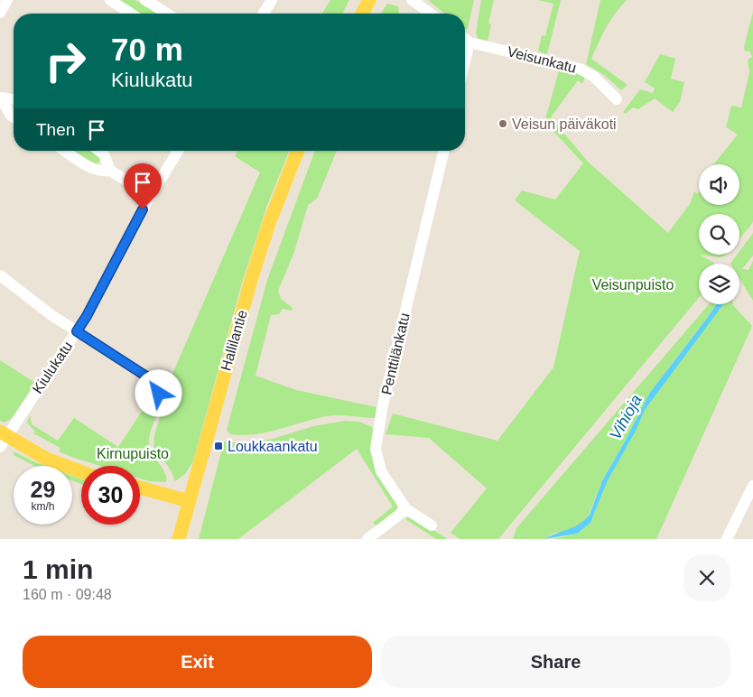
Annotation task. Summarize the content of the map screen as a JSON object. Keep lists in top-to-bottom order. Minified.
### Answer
{"streets":{"main road":["Hallilantie"],"street":["Veisunkatu","Penttilänkatu","Kiulukatu"]},"water":["Vihioja"],"parks":["Veisunpuisto","Kirnupuisto"],"places":{"other":["Veisun päiväkoti"],"transit":["Loukkaankatu"]},"page":{"turn":["70 m","Kiulukatu"],"then":"Then","speed":"29 km/h","limit":"30","heading":["1 min","160 m · 09:48"],"buttons":["Exit","Share"]}}
